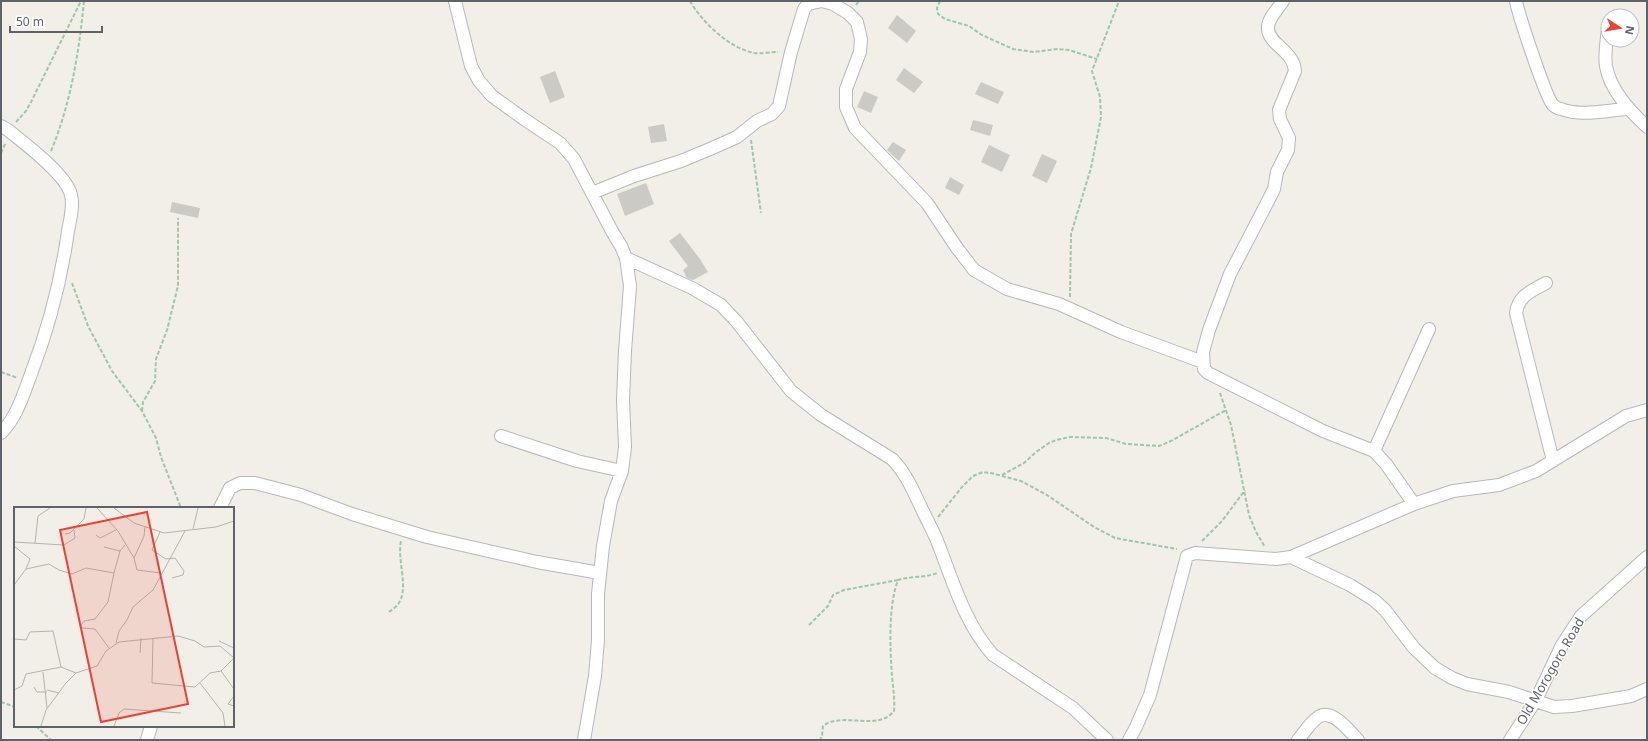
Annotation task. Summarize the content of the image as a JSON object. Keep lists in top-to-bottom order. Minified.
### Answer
{"streets":{"street":["Old Morogoro Road"]},"scale_bar":"50 m","north":"right"}
